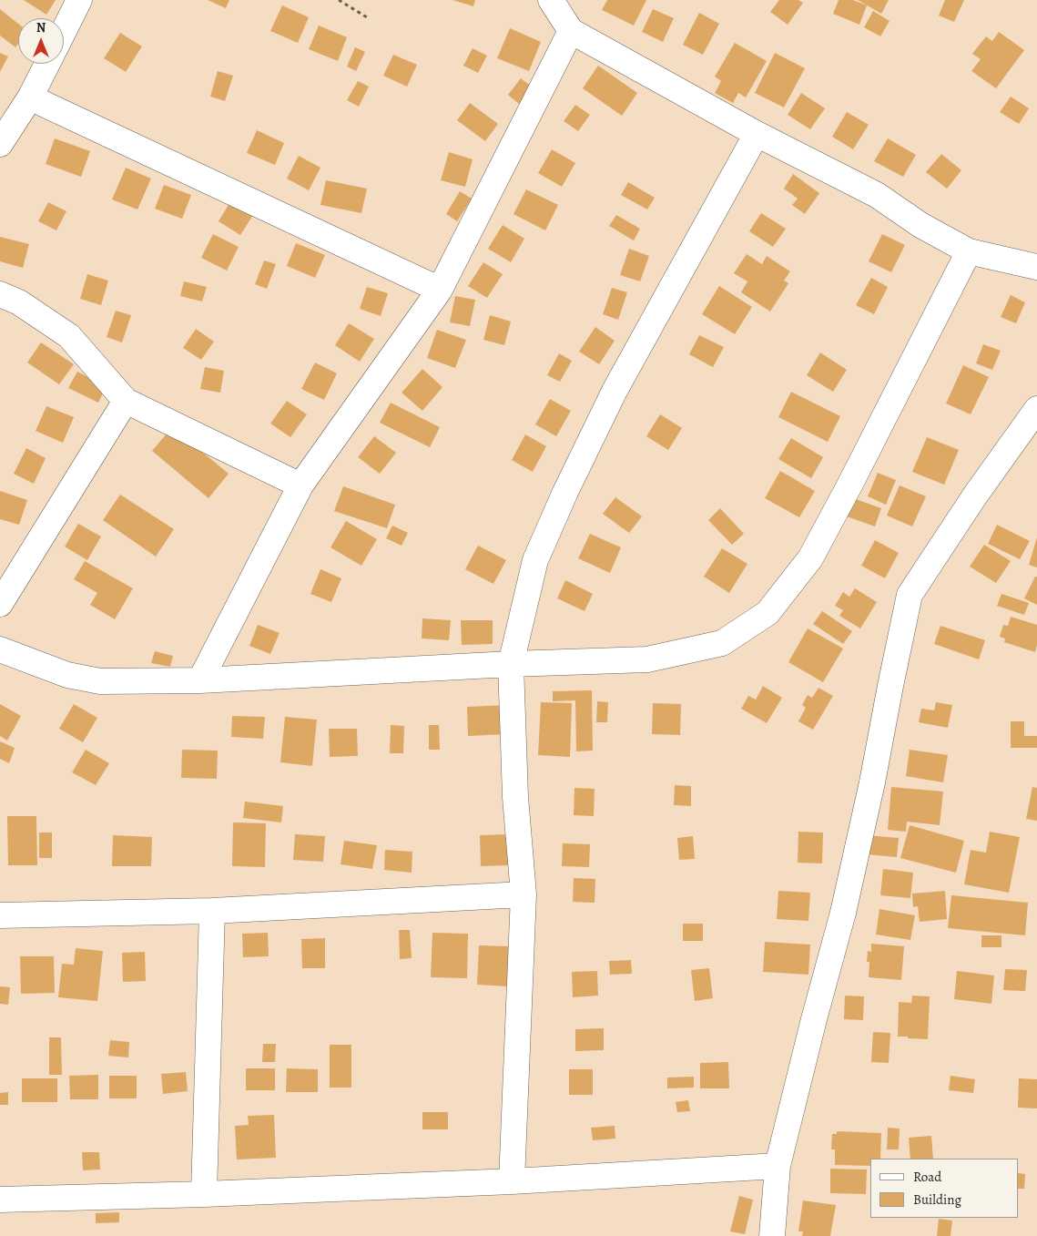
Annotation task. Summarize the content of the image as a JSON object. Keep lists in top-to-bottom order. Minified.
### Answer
{"legend":["Road","Building"],"north":"top"}
